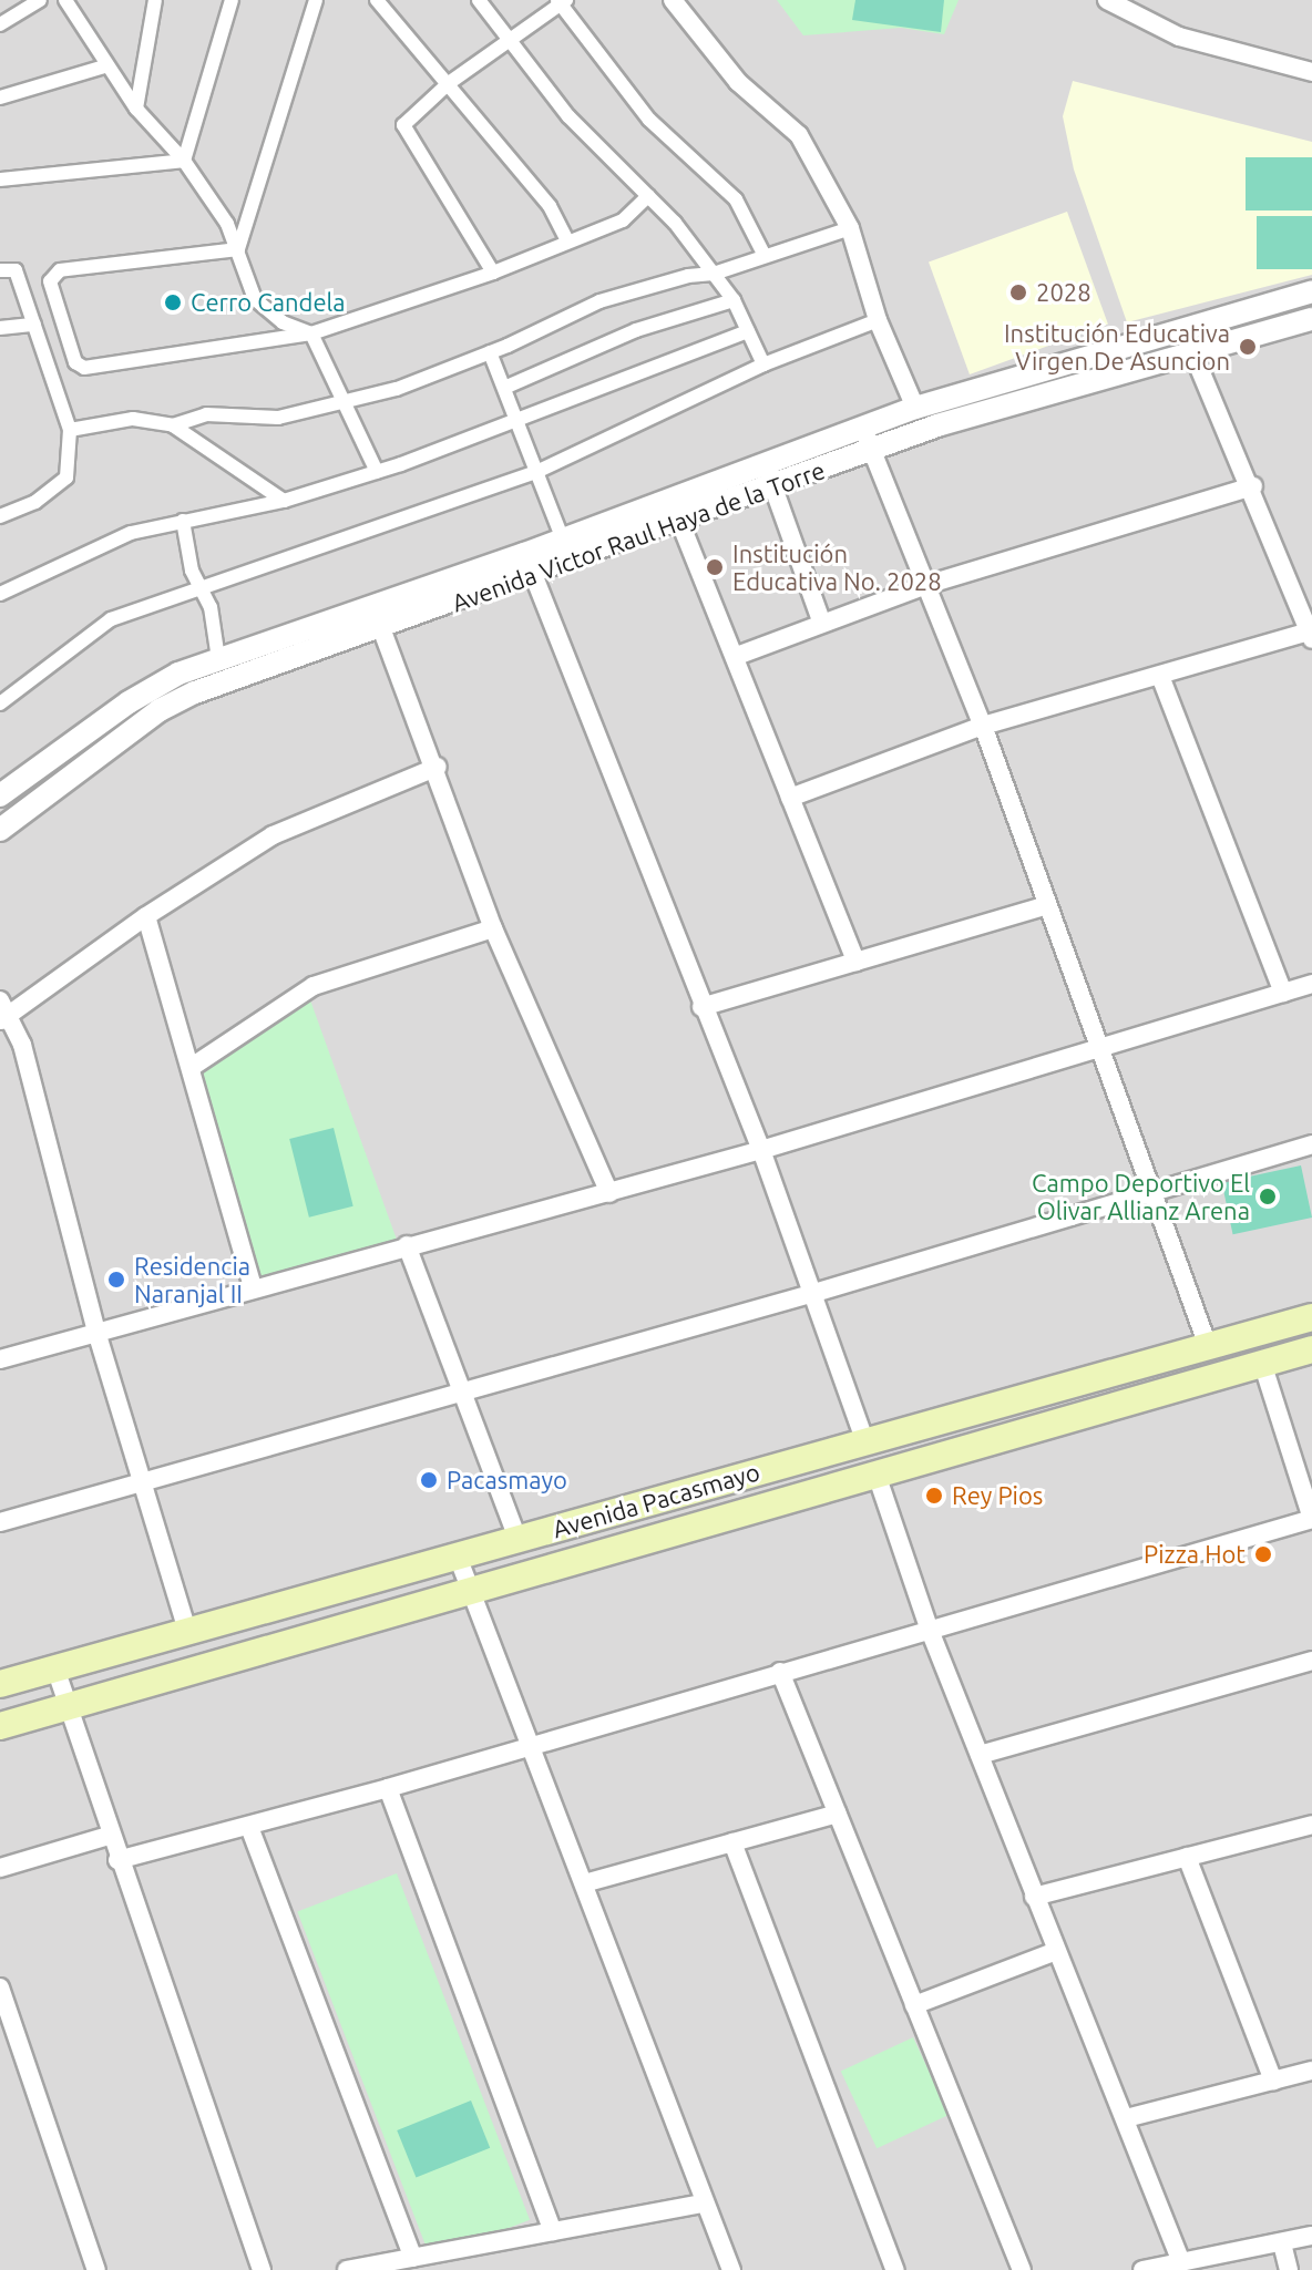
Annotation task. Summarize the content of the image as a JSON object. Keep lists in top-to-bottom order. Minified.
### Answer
{"streets":{"main road":["Avenida Pacasmayo"],"street":["Avenida Victor Raul Haya de la Torre"]},"places":["2028","Cerro Candela","Institución Educativa Virgen De Asuncion","Institución Educativa No. 2028","Campo Deportivo El Olivar Allianz Arena","Residencia Naranjal II","Pacasmayo","Rey Pios","Pizza Hot"]}
